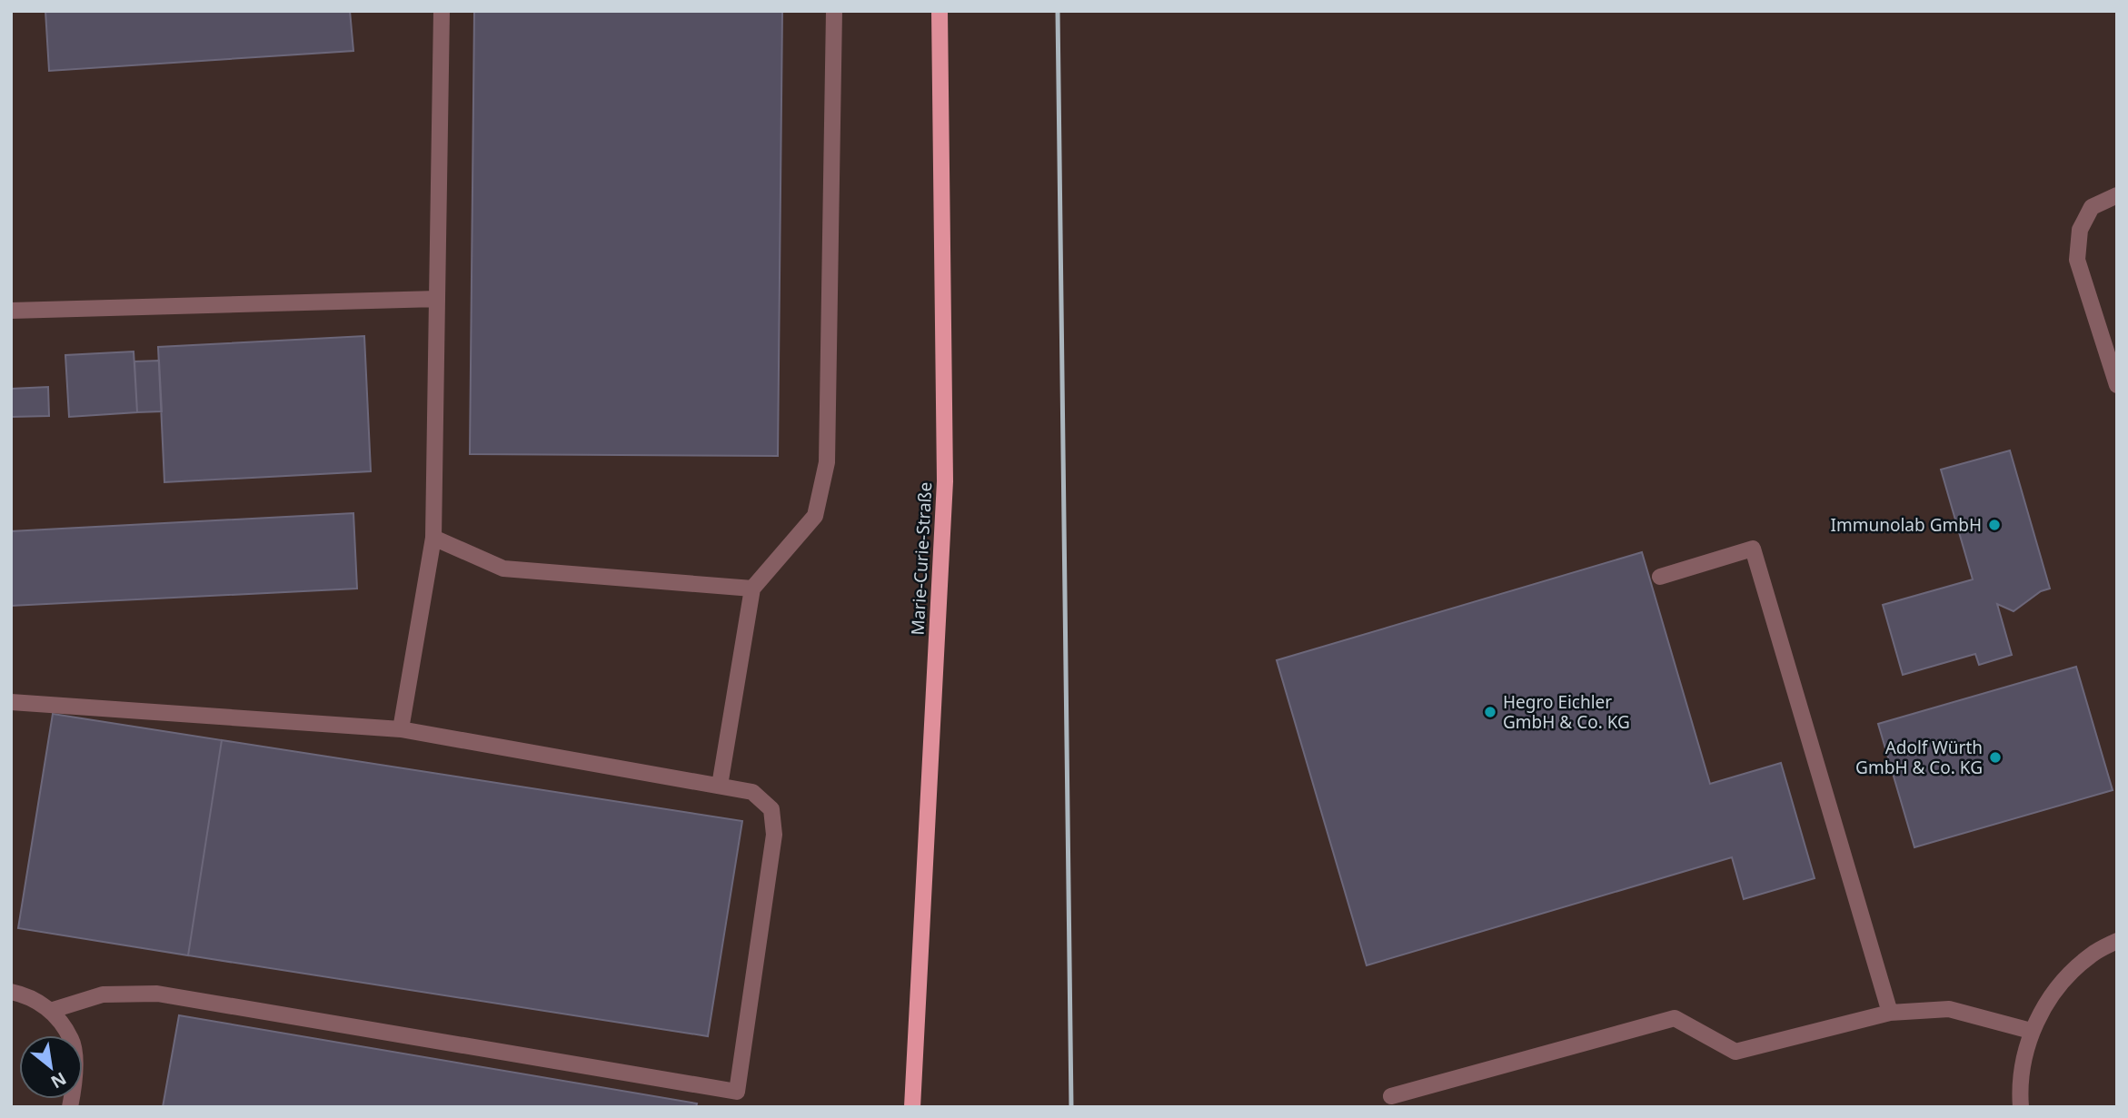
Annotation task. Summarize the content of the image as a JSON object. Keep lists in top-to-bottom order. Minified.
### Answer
{"streets":{"main road":["Marie-Curie-Straße"]},"places":["Immunolab GmbH","Hegro Eichler GmbH & Co. KG","Adolf Würth GmbH & Co. KG"],"north":"bottom right"}
